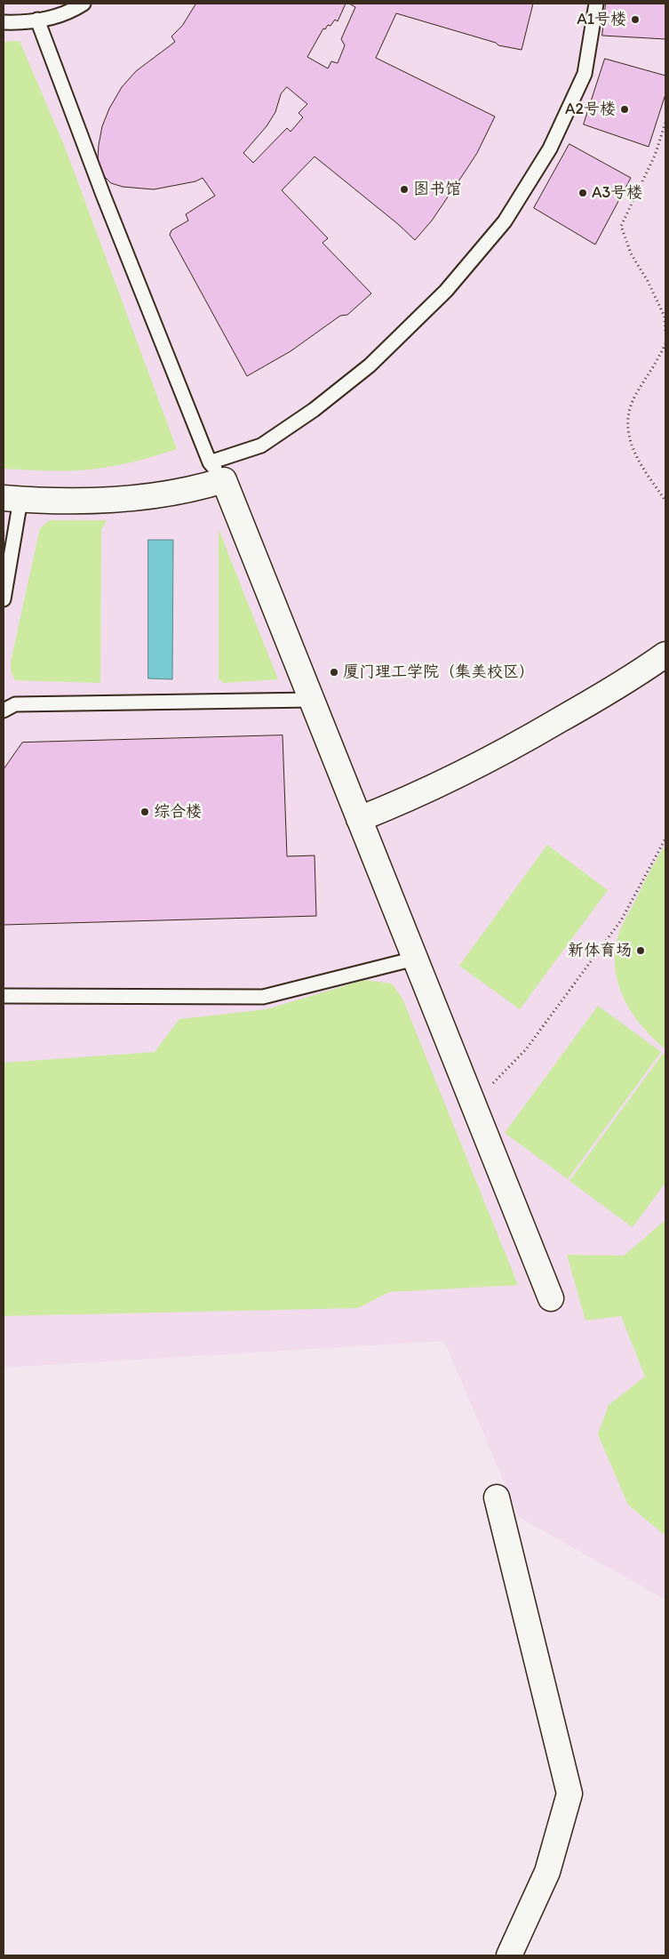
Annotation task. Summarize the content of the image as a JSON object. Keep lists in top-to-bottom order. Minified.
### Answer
{"places":["A1号楼","A2号楼","图书馆","A3号楼","厦门理工学院（集美校区）","综合楼","新体育场"]}
